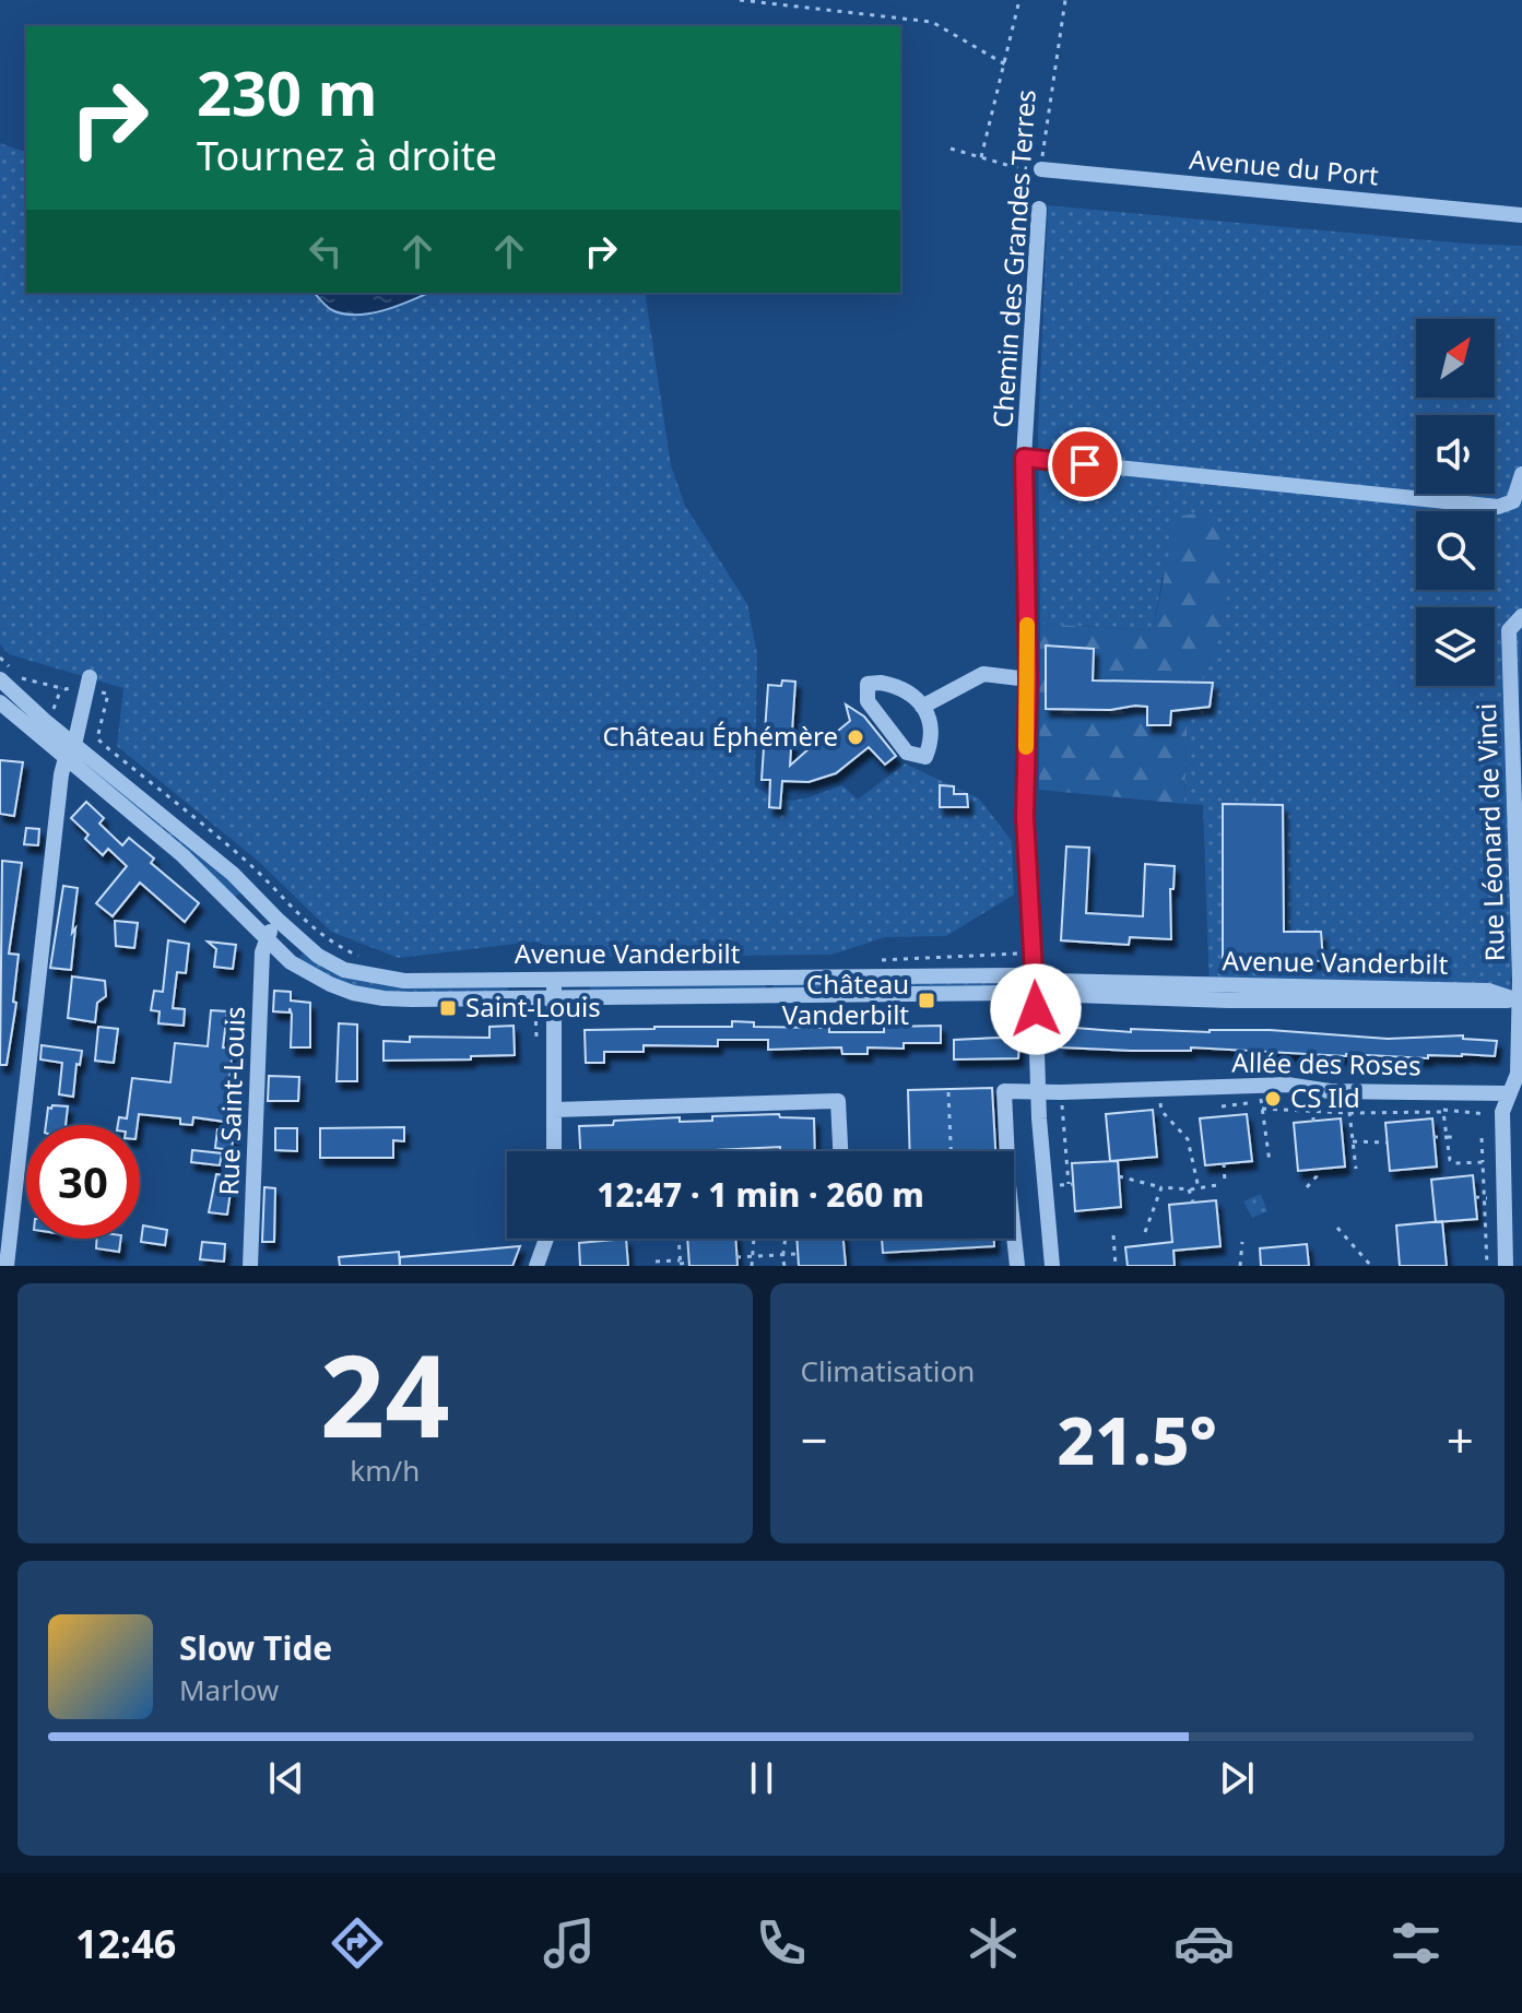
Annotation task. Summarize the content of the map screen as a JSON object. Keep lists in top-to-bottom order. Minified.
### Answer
{"streets":{"street":["Avenue du Port","Chemin des Grandes Terres","Rue Léonard de Vinci","Avenue Vanderbilt","Allée des Roses","Rue Saint-Louis"]},"crossings":[["Avenue du Port","Chemin des Grandes Terres"],["Chemin des Grandes Terres","Avenue Vanderbilt"],["Chemin des Grandes Terres","Allée des Roses"],["Rue Léonard de Vinci","Avenue Vanderbilt"],["Rue Léonard de Vinci","Allée des Roses"],["Avenue Vanderbilt","Rue Saint-Louis"]],"places":{"other":["Château Éphémère","CS Ild"],"transit":["Château Vanderbilt","Saint-Louis"]},"north":"top right","page":{"turn":["230 m","Tournez à droite"],"limit":"30","trip":"12:47 · 1 min · 260 m","tile":[["24","km/h"],"Climatisation"],"heat":["−","21.5°","+"],"song":["Slow Tide","Marlow"],"tabs":"12:46"}}
